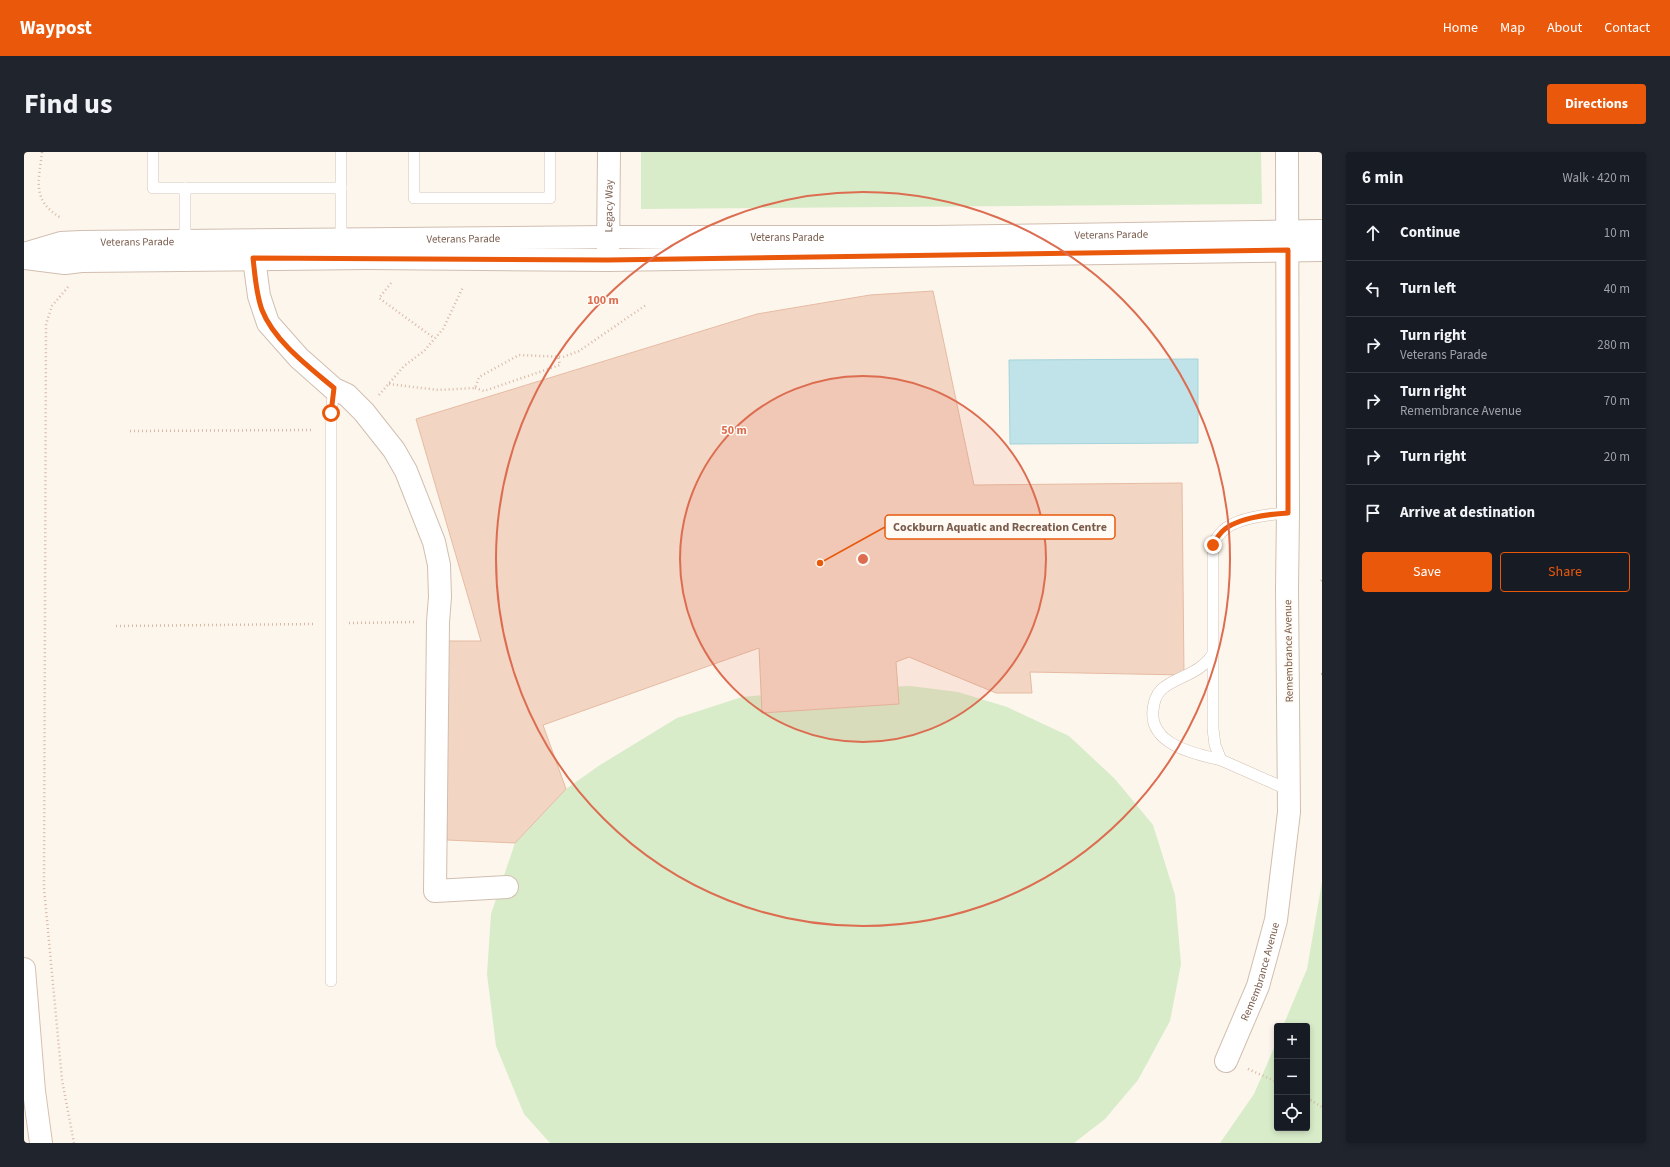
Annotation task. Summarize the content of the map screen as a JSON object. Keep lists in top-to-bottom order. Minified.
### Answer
{"streets":{"street":["Legacy Way","Veterans Parade","Remembrance Avenue"]},"crossings":[["Legacy Way","Veterans Parade"],["Veterans Parade","Remembrance Avenue"]],"places":["Cockburn Aquatic and Recreation Centre"],"page":{"header":"Waypost","nav":["Home","Map","About","Contact"],"title":"Find us","buttons":["Directions",["Save","Share"]],"heading":["6 min","Walk · 420 m"],"list":[["Continue","10 m"],["Turn left","40 m"],["Turn right","Veterans Parade","280 m"],["Turn right","Remembrance Avenue","70 m"],["Turn right","20 m"],"Arrive at destination"],"map_buttons":["+","−"]},"rings":["100 m","50 m"]}
